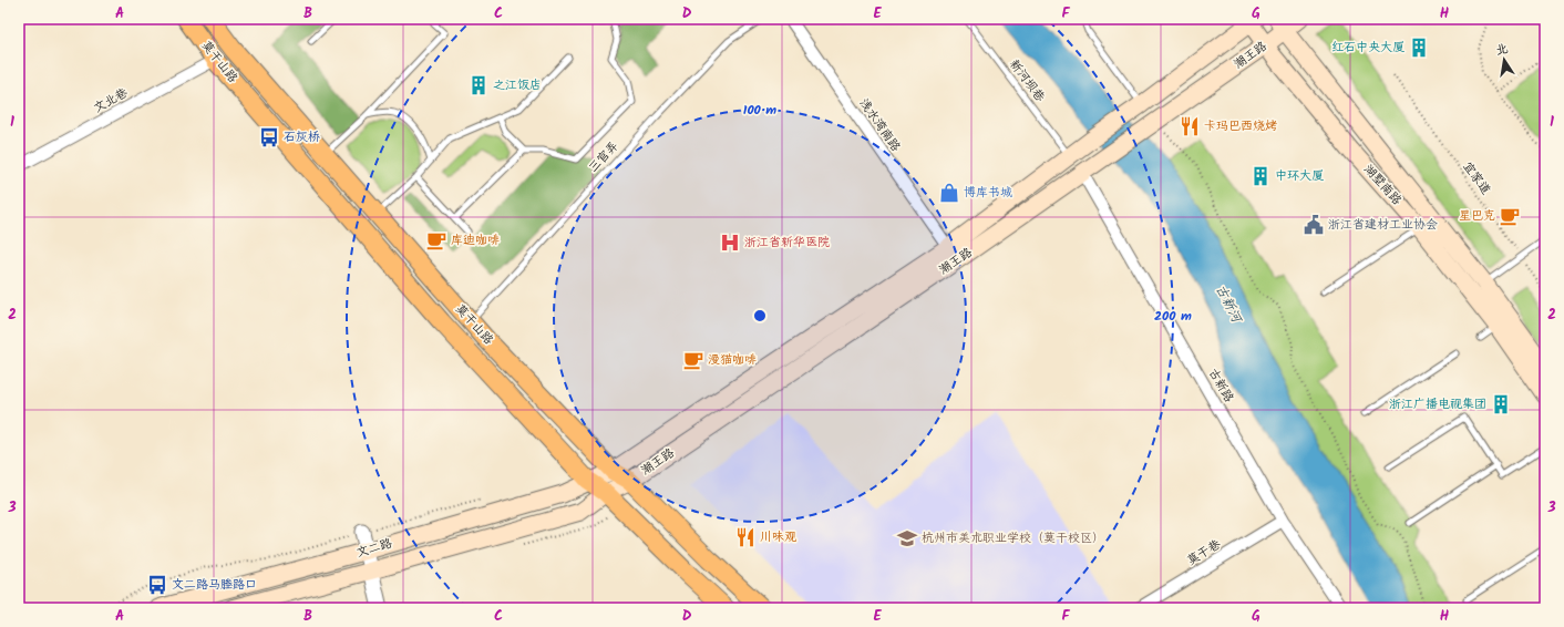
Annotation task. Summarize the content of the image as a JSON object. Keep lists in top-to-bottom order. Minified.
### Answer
{"streets":{"main road":["潮王路","莫干山路","湖墅南路","文二路"],"street":["文北巷","浅水湾南路","古新路","莫干巷"],"lane":["新河坝巷","三官弄"],"path":["宜家道"]},"crossings":[["潮王路","莫干山路"],["潮王路","新河坝巷"],["潮王路","浅水湾南路"],["潮王路","湖墅南路"],["潮王路","古新路"],["潮王路","文二路"],["莫干山路","文北巷"],["莫干山路","三官弄"],["莫干山路","文二路"],["古新路","莫干巷"]],"water":["古新河"],"places":{"building":["红石中央大厦","之江饭店","中环大厦","浙江广播电视集团"],"restaurant":["卡玛巴西烧烤","川味观"],"bus stop":["石灰桥","文二路马塍路口"],"shop":["博库书城"],"cafe":["星巴克","库迪咖啡","漫猫咖啡"],"public building":["浙江省建材工业协会"],"hospital":["浙江省新华医院"],"school or university":["杭州市美术职业学校（莫干校区）"]},"north":"top","grid":{"columns":["A","B","C","D","E","F","G","H"],"rows":["1","2","3"]},"rings":["100 m","200 m"]}
